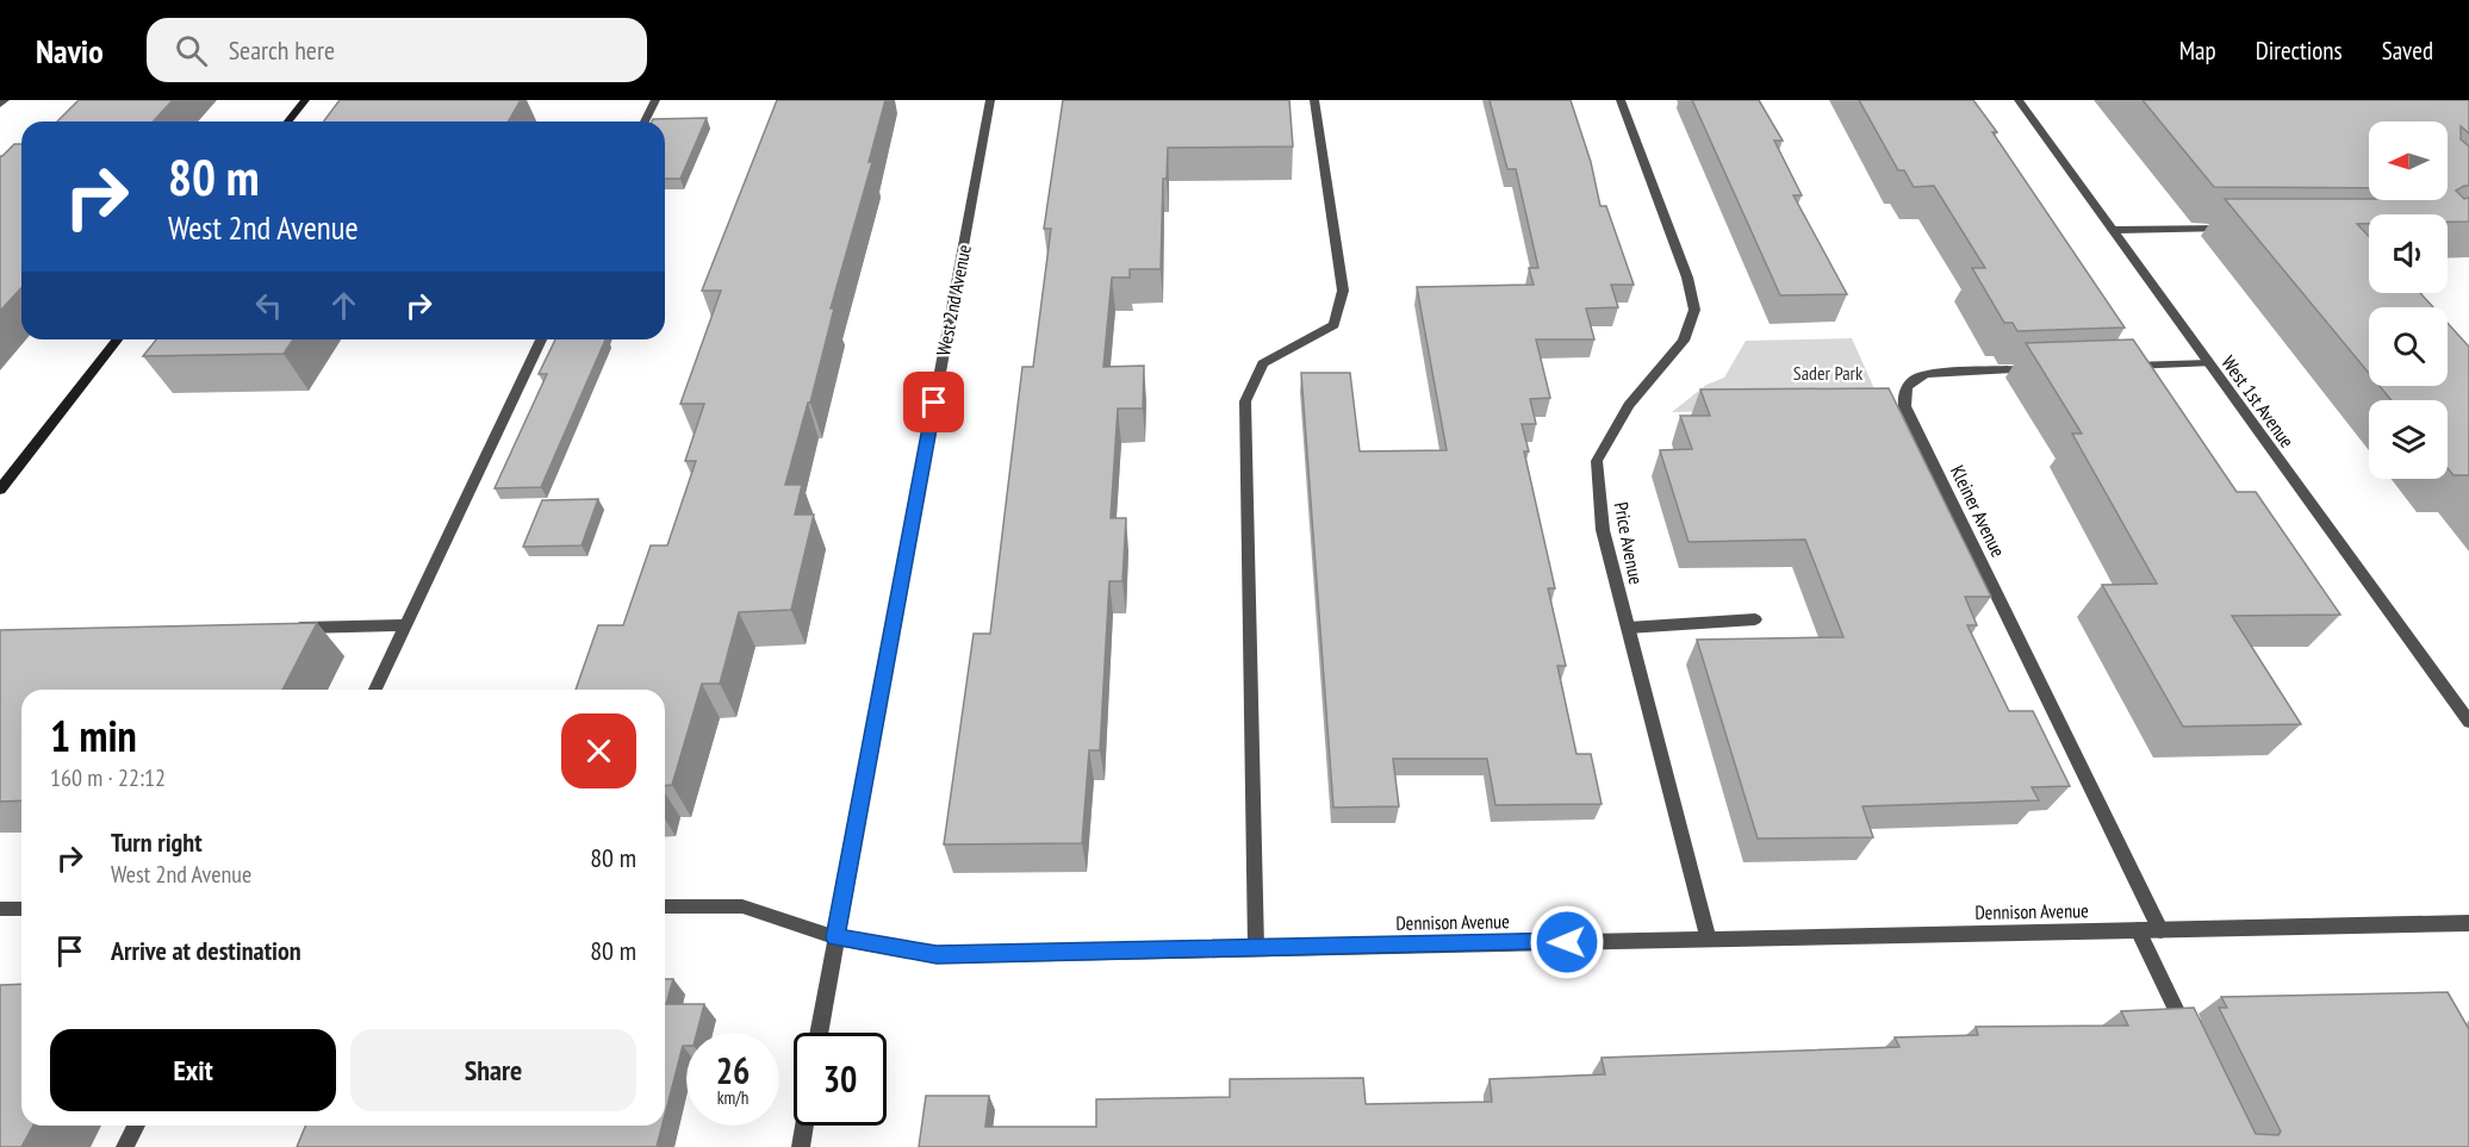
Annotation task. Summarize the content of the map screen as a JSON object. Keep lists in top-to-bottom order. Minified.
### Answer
{"streets":{"street":["West 2nd Avenue","West 1st Avenue","Kleiner Avenue","Price Avenue","Dennison Avenue"]},"crossings":[["West 2nd Avenue","Dennison Avenue"],["Kleiner Avenue","Dennison Avenue"],["Price Avenue","Dennison Avenue"]],"parks":["Sader Park"],"north":"left","page":{"header":"Navio","search":"Search here","nav":["Map","Directions","Saved"],"turn":["80 m","West 2nd Avenue"],"heading":["1 min","160 m · 22:12"],"list":[{"name":"Turn right","note":"West 2nd Avenue","value":"80 m"},{"name":"Arrive at destination","value":"80 m"}],"buttons":["Exit","Share"],"speed":"26 km/h","limit":"30"}}
